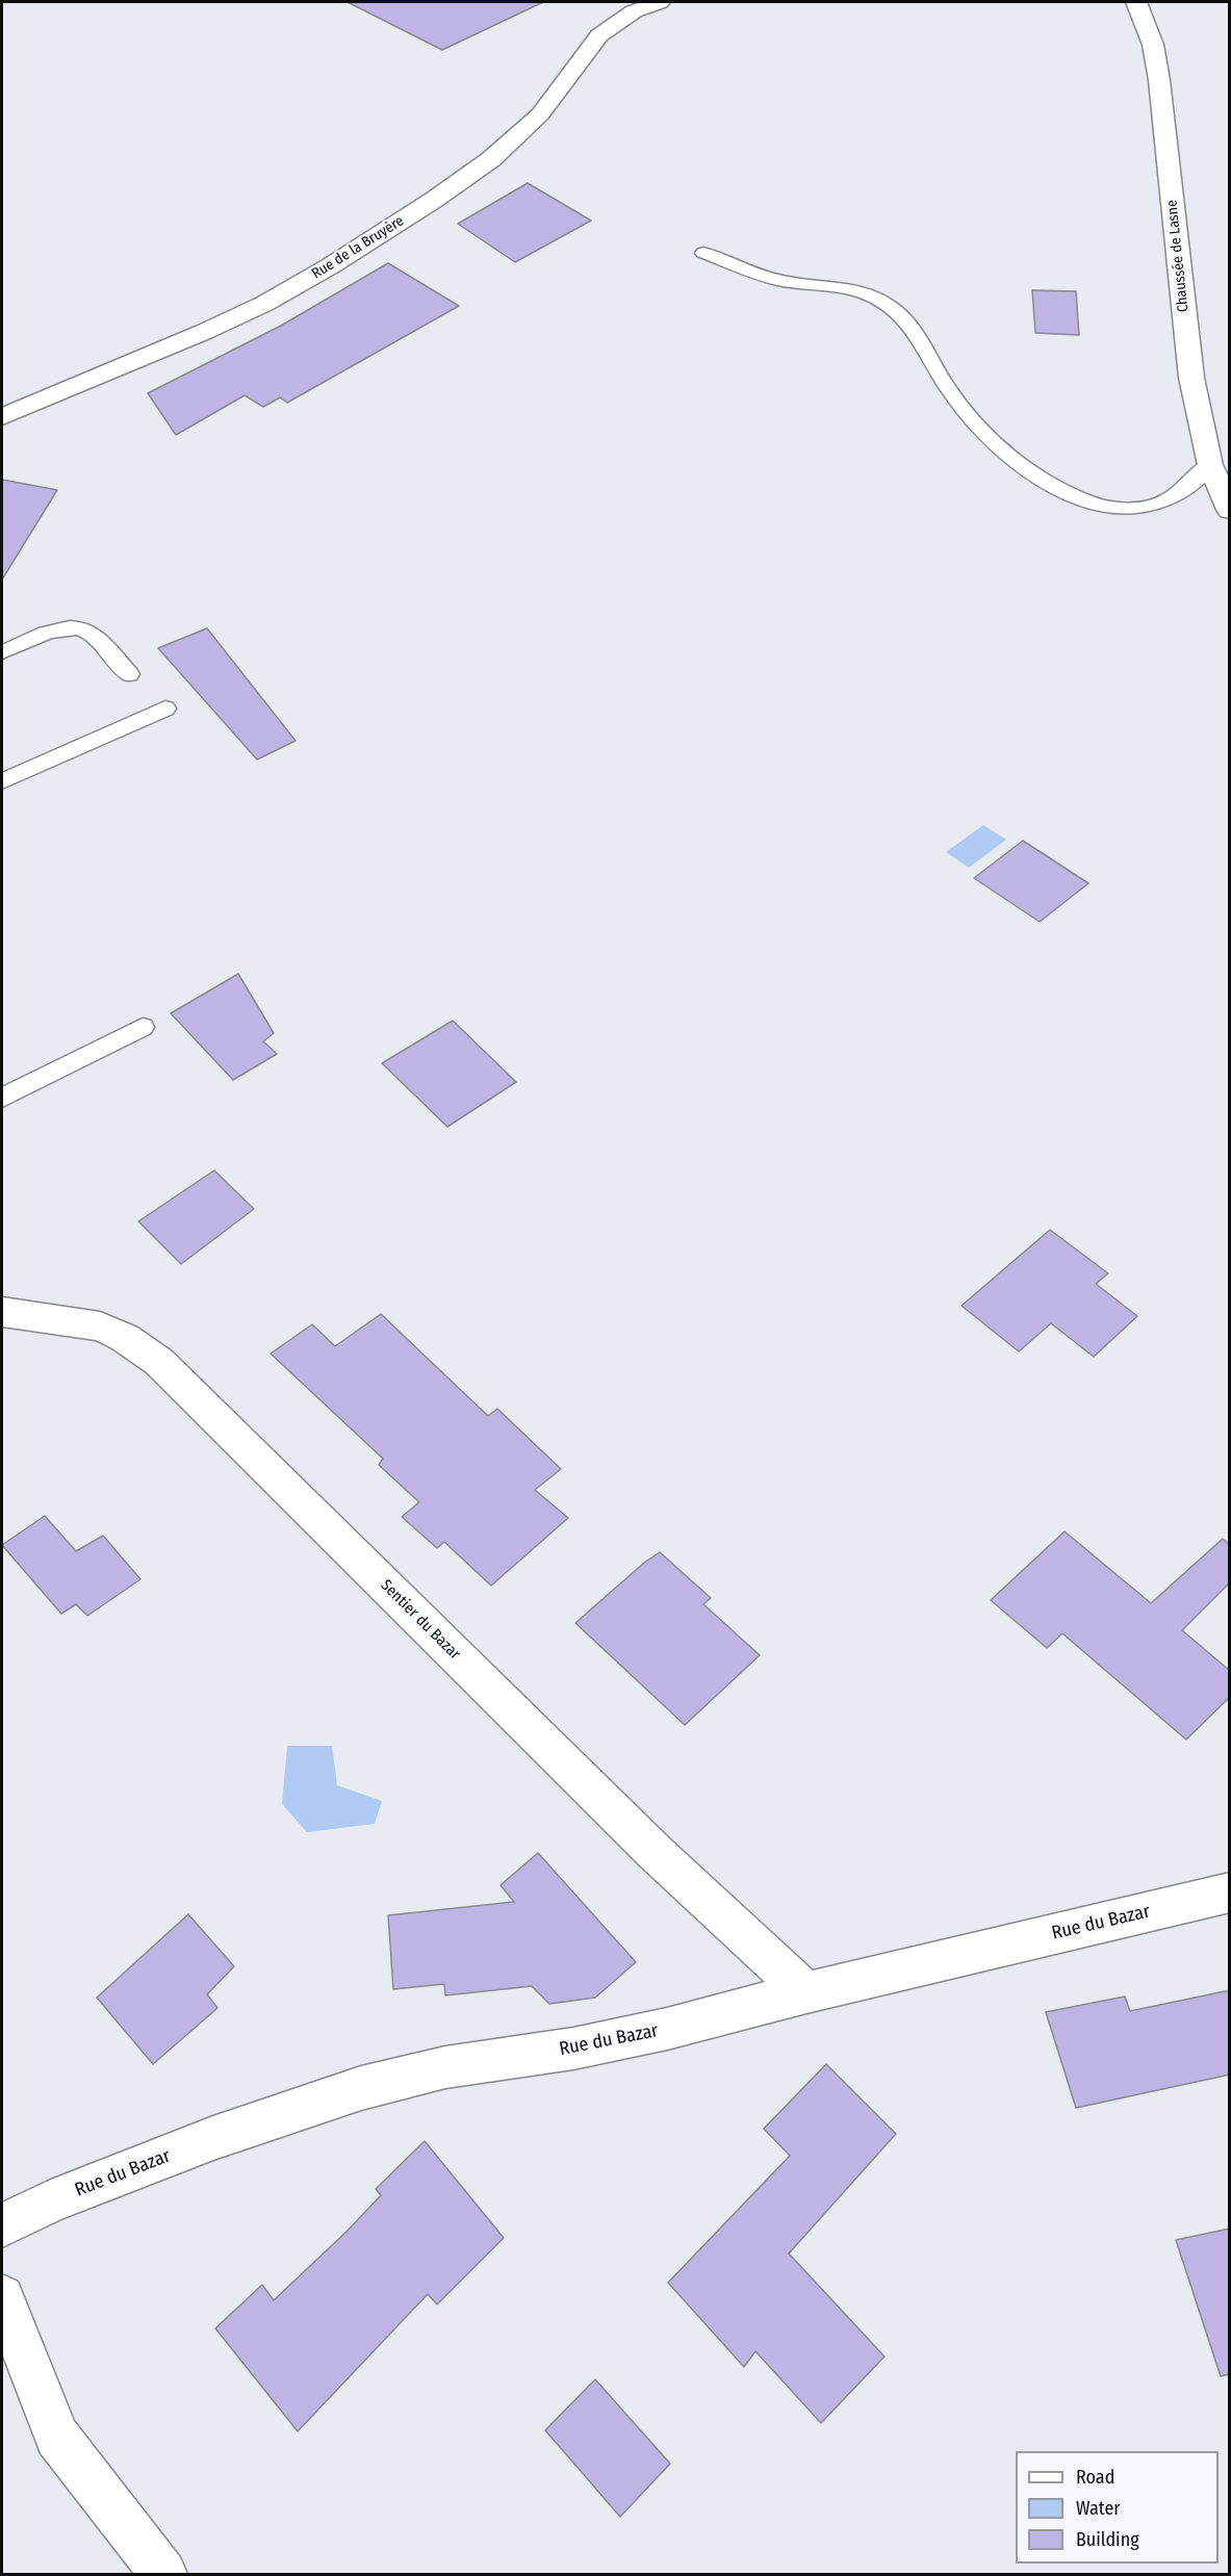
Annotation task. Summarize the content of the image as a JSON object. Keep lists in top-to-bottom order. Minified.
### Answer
{"streets":{"street":["Rue de la Bruyère","Chaussée de Lasne","Sentier du Bazar","Rue du Bazar"]},"crossings":[["Sentier du Bazar","Rue du Bazar"]],"legend":["Road","Water","Building"]}
